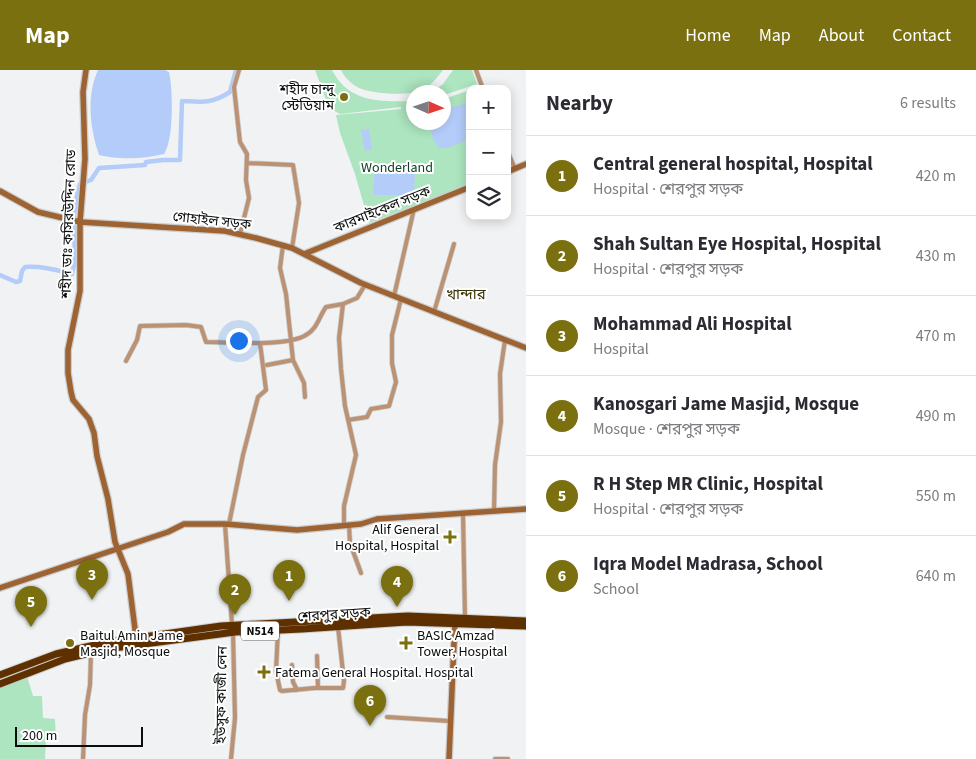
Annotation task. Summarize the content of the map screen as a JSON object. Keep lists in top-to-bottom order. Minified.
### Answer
{"streets":{"highway":["শেরপুর সড়ক","N514"],"street":["কারমাইকেল সড়ক","গোহাইল সড়ক","শহীদ ডাঃ কসিরউদ্দিন রোড","ইউসুফ কাজী লেন"]},"crossings":[["কারমাইকেল সড়ক","গোহাইল সড়ক"],["গোহাইল সড়ক","শহীদ ডাঃ কসিরউদ্দিন রোড"],["শহীদ ডাঃ কসিরউদ্দিন রোড","শেরপুর সড়ক"],["শেরপুর সড়ক","ইউসুফ কাজী লেন"]],"districts":["খান্দার"],"parks":["Wonderland"],"places":{"other":["শহীদ চান্দু স্টেডিয়াম","Baitul Amin Jame Masjid, Mosque"],"health":["Alif General Hospital, Hospital","BASIC Amzad Tower, Hospital","Fatema General Hospital. Hospital"]},"scale_bar":"200 m","north":"right","page":{"header":"Map","nav":["Home","Map","About","Contact"],"heading":["Nearby","6 results"],"map_buttons":["+","−"],"list":[{"mark":"1","name":"Central general hospital, Hospital","note":"Hospital · শেরপুর সড়ক","value":"420 m"},{"mark":"2","name":"Shah Sultan Eye Hospital, Hospital","note":"Hospital · শেরপুর সড়ক","value":"430 m"},{"mark":"3","name":"Mohammad Ali Hospital","note":"Hospital","value":"470 m"},{"mark":"4","name":"Kanosgari Jame Masjid, Mosque","note":"Mosque · শেরপুর সড়ক","value":"490 m"},{"mark":"5","name":"R H Step MR Clinic, Hospital","note":"Hospital · শেরপুর সড়ক","value":"550 m"},{"mark":"6","name":"Iqra Model Madrasa, School","note":"School","value":"640 m"}],"pins":["3","1","4","2","5","6"],"scale":"200 m"}}
